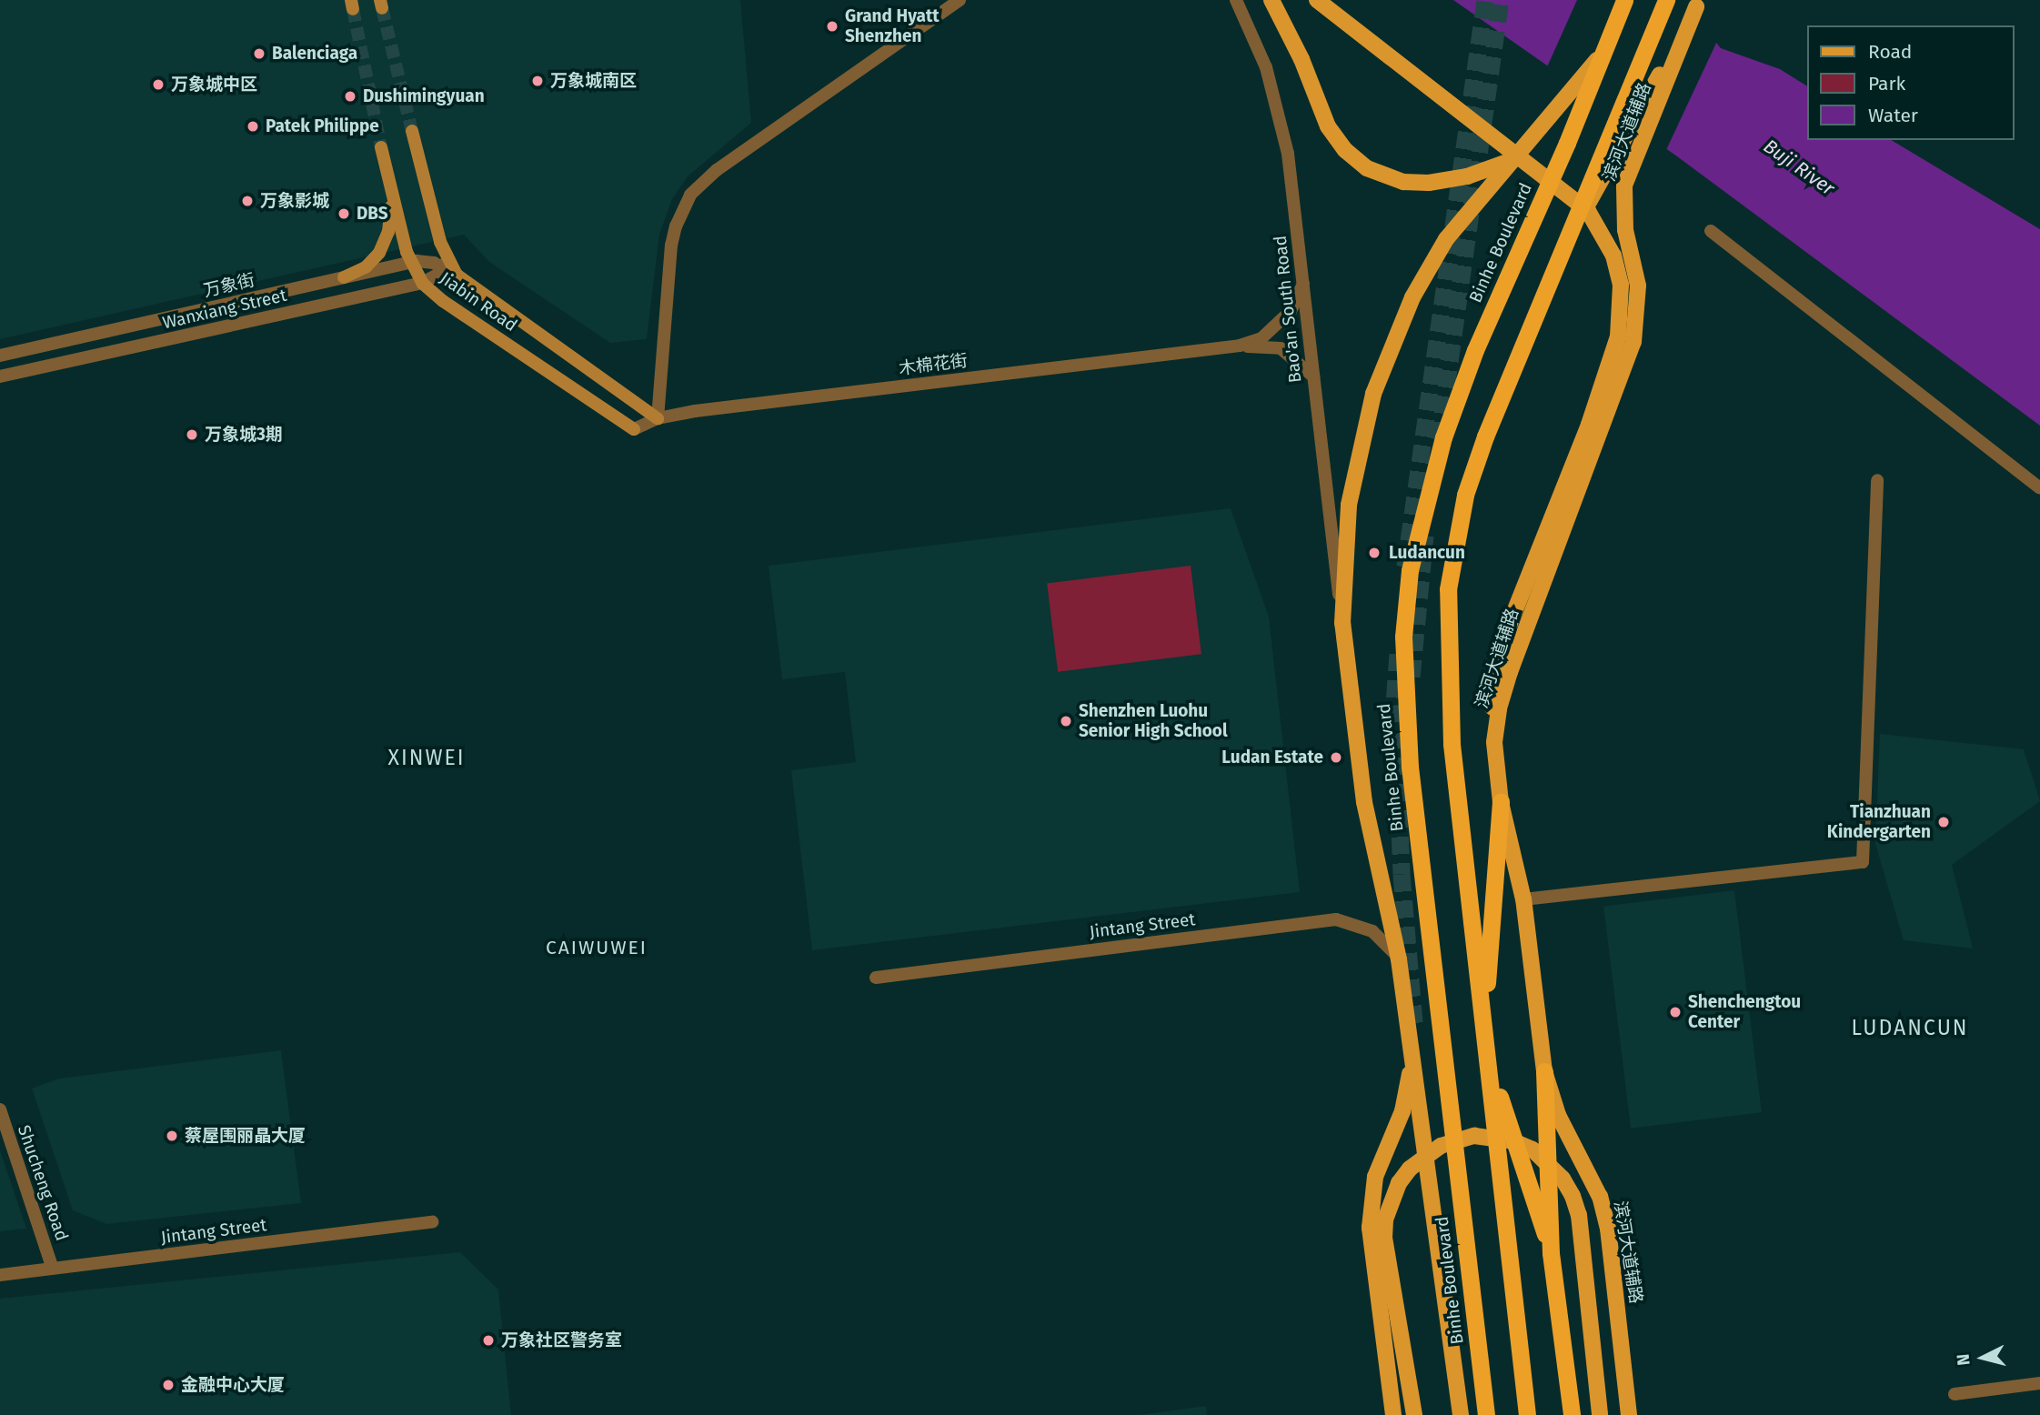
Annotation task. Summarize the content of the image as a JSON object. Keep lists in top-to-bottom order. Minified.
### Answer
{"streets":{"highway":["Binhe Boulevard"],"main road":["滨河大道辅路","Jiabin Road"],"street":["万象街","Wanxiang Street","Bao'an South Road","木棉花街","Jintang Street","Shucheng Road"]},"crossings":[["万象街","Jiabin Road"],["万象街","Wanxiang Street"],["Jiabin Road","Wanxiang Street"],["Jiabin Road","木棉花街"],["Bao'an South Road","木棉花街"],["Jintang Street","Shucheng Road"]],"districts":["XINWEI","CAIWUWEI","LUDANCUN"],"water":["Buji River"],"places":["Grand Hyatt Shenzhen","Balenciaga","万象城南区","万象城中区","Dushimingyuan","Patek Philippe","万象影城","DBS","万象城3期","Ludancun","Shenzhen Luohu Senior High School","Ludan Estate","Tianzhuan Kindergarten","Shenchengtou Center","蔡屋围丽晶大厦","万象社区警务室","金融中心大厦"],"legend":["Road","Park","Water"],"north":"left"}
